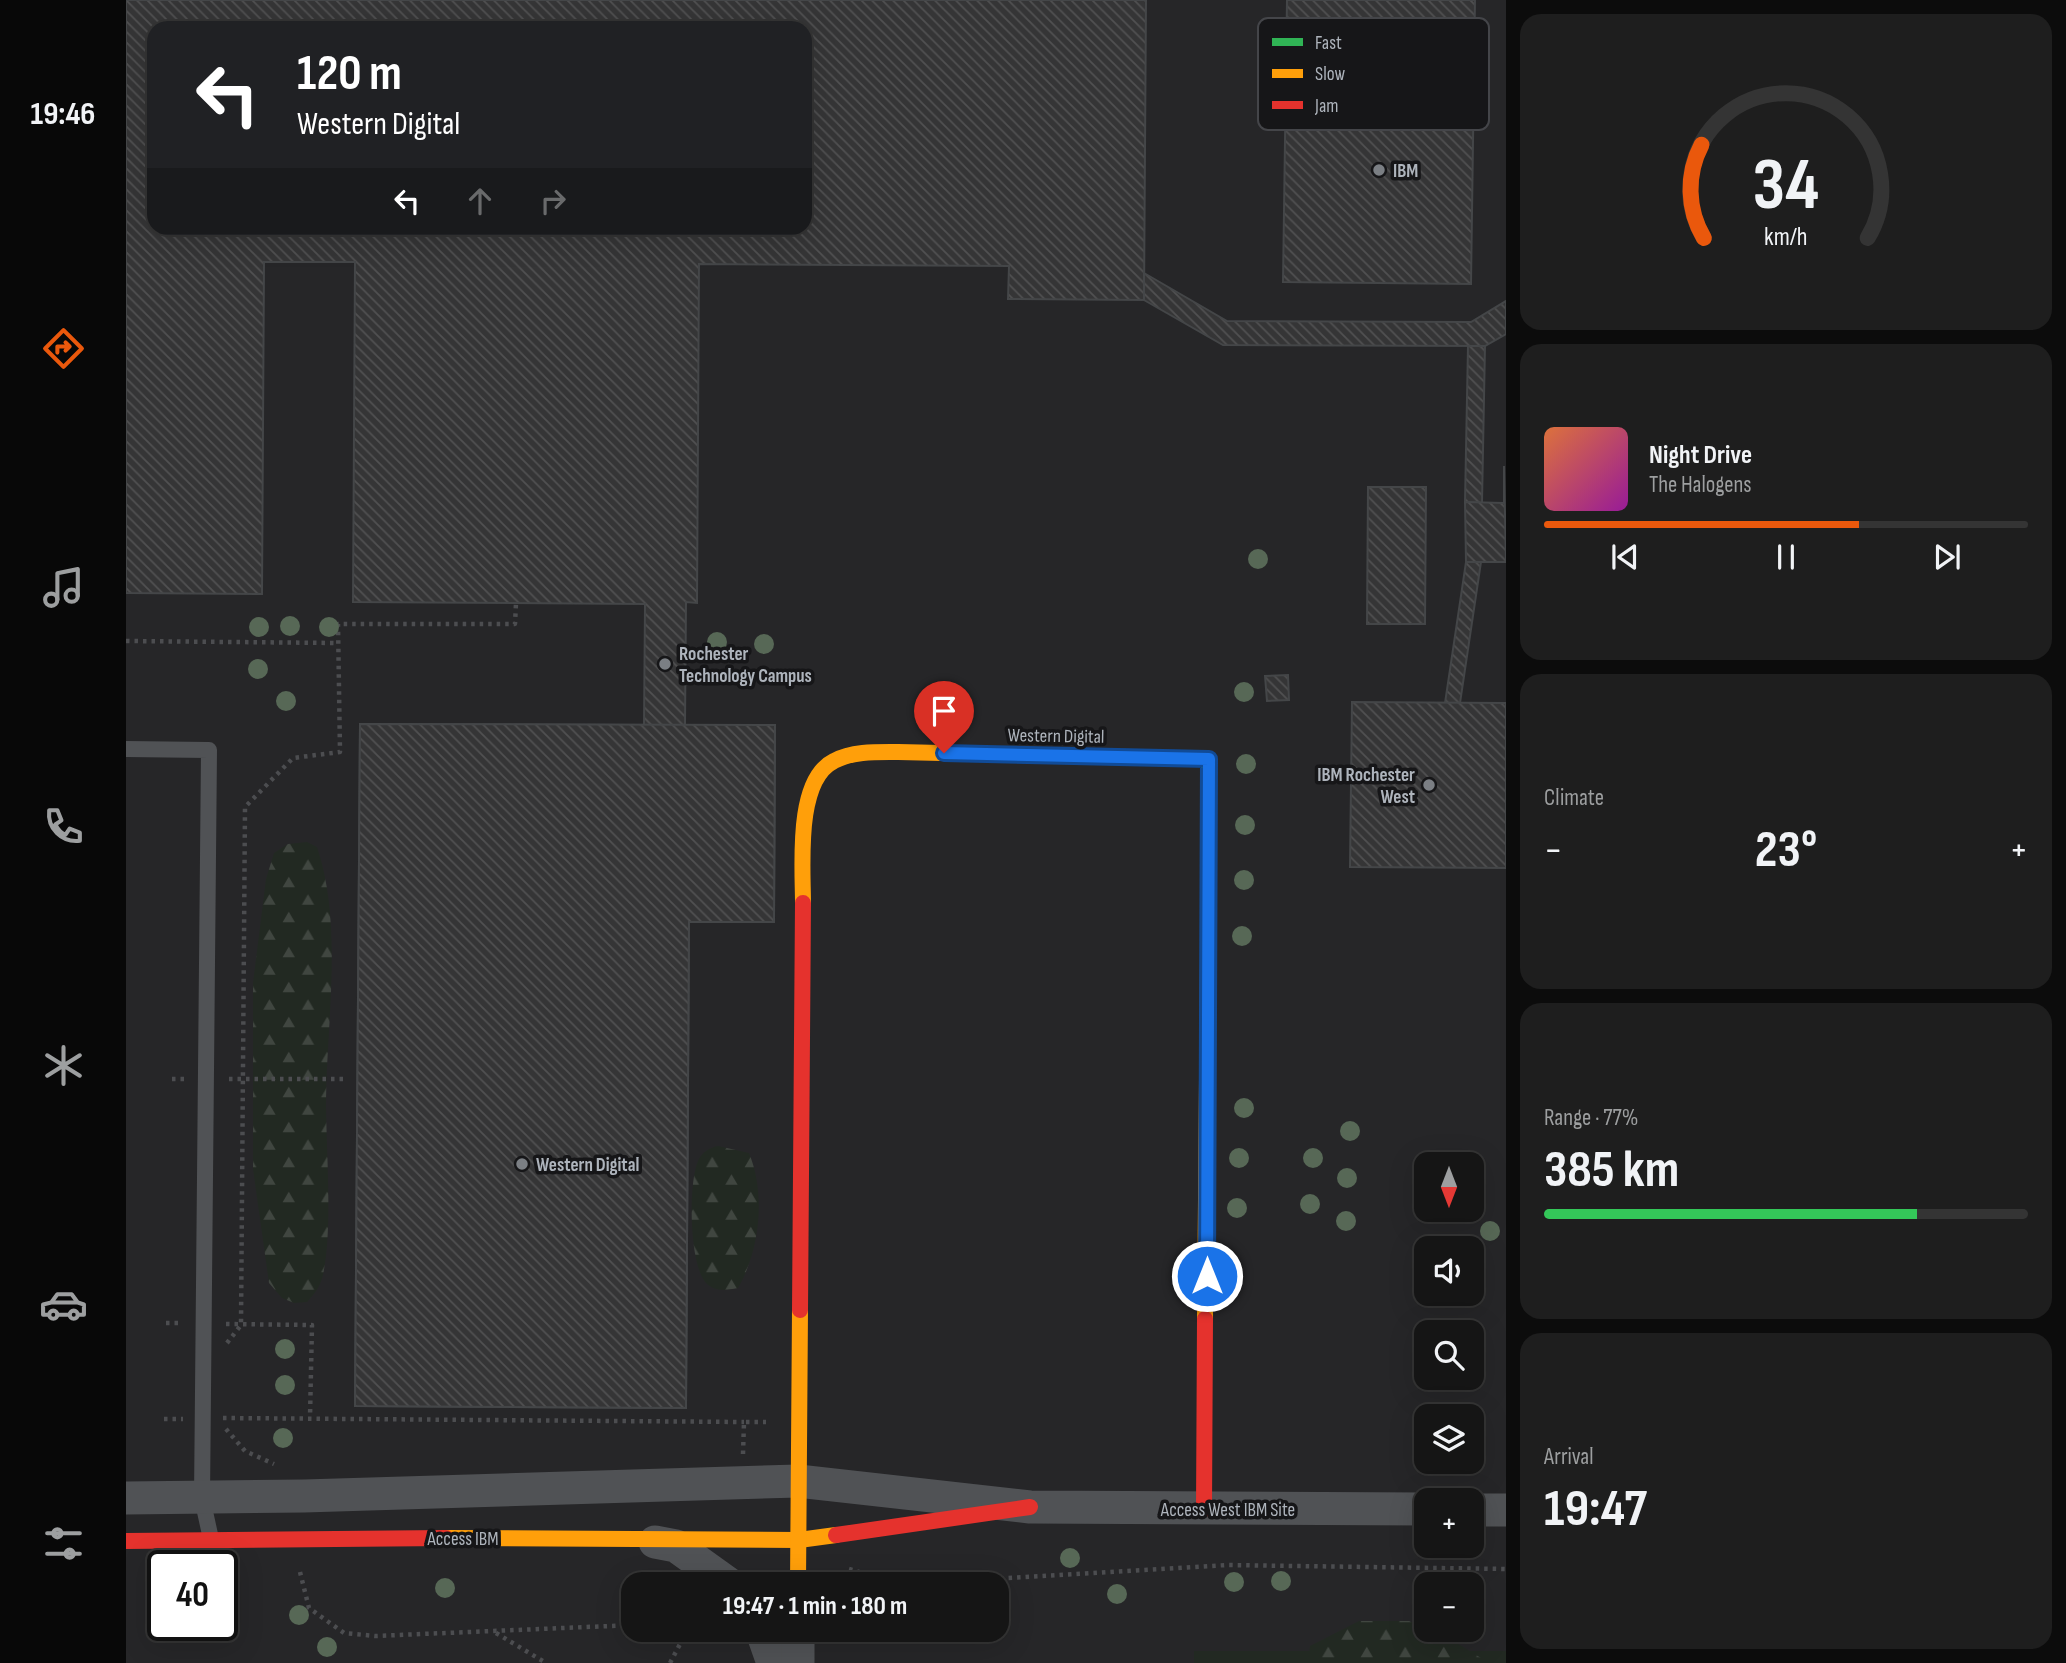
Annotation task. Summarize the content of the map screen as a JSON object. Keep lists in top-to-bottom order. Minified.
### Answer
{"streets":{"street":["Western Digital","Access West IBM Site","Access IBM"]},"crossings":[["Western Digital","Access West IBM Site"],["Western Digital","Access IBM"],["Access West IBM Site","Access IBM"]],"places":["IBM","Rochester Technology Campus","IBM Rochester West","Western Digital"],"legend":["Fast","Slow","Jam"],"north":"bottom","page":{"tabs":"19:46","turn":["120 m","Western Digital"],"song":["Night Drive","The Halogens"],"tile":["Climate",["Range · 77%","385 km"],["Arrival","19:47"]],"heat":["−","23°","+"],"map_buttons":["+","−"],"limit":"40","trip":"19:47 · 1 min · 180 m","gauge":["34","km/h"]}}
